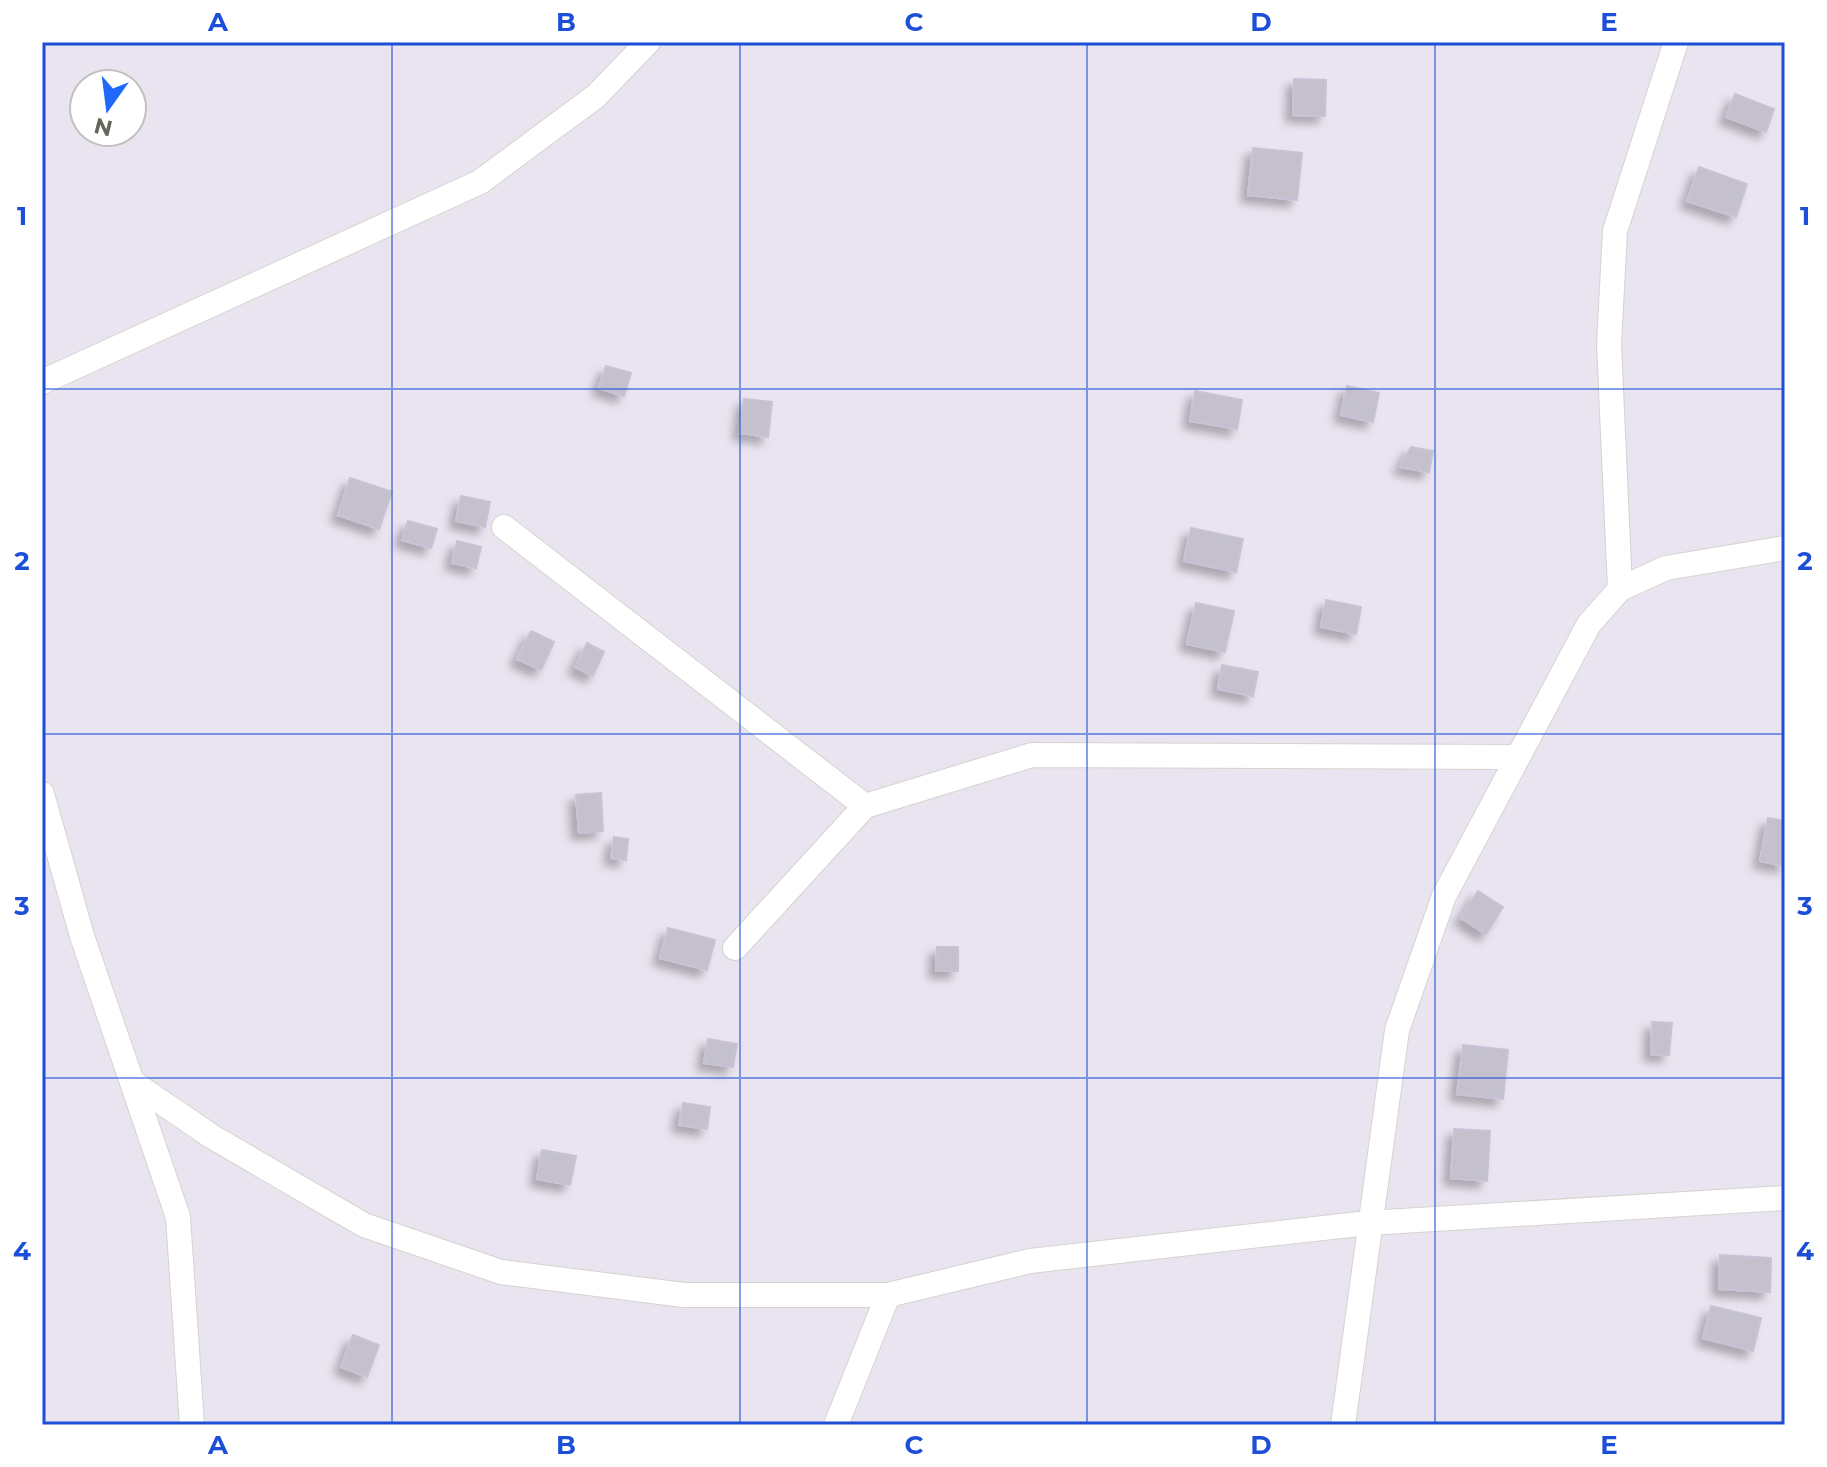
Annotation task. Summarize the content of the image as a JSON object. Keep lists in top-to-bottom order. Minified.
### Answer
{"north":"bottom","grid":{"columns":["A","B","C","D","E"],"rows":["1","2","3","4"]}}
